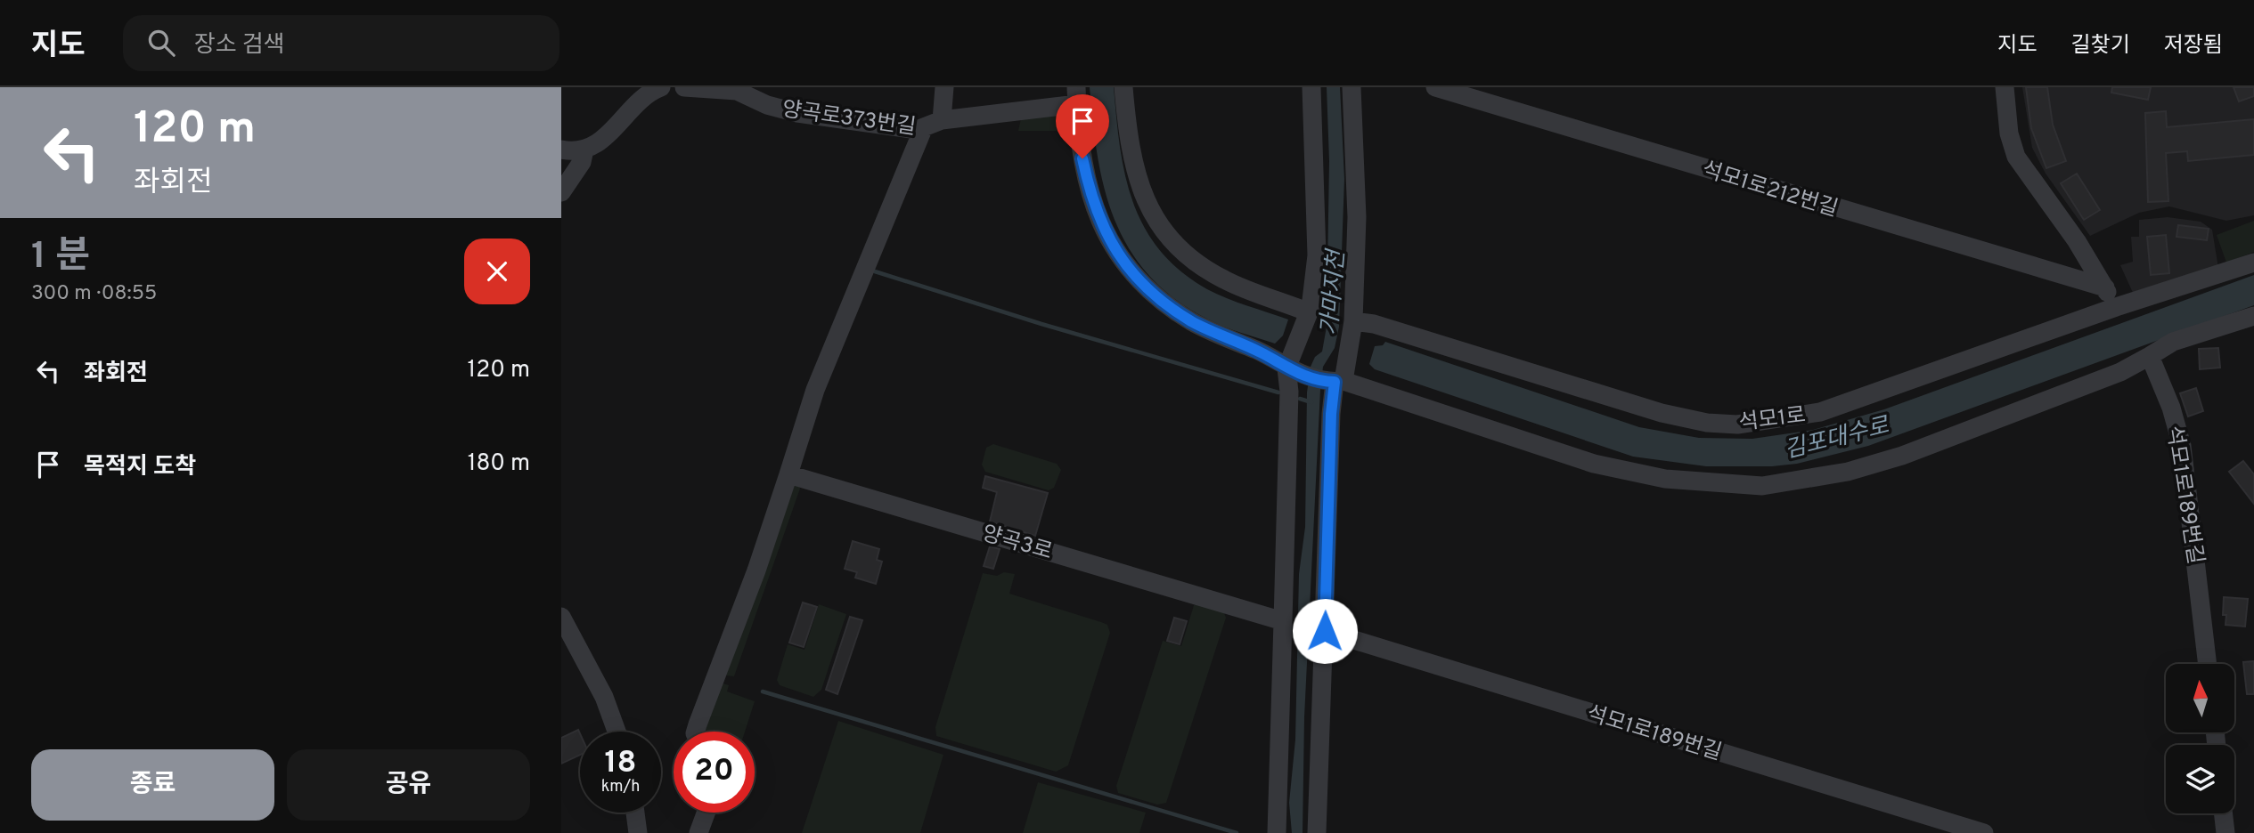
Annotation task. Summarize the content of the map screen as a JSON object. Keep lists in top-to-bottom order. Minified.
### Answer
{"streets":{"street":["양곡로373번길","석모1로212번길","석모1로","석모1로189번길","양곡3로"]},"water":["가마지천","김포대수로"],"north":"top","page":{"header":"지도","search":"장소 검색","nav":["지도","길찾기","저장됨"],"turn":["120 m","좌회전"],"heading":["1 분","300 m · 08:55"],"list":[{"name":"좌회전","value":"120 m"},{"name":"목적지 도착","value":"180 m"}],"speed":"18 km/h","limit":"20","buttons":["종료","공유"]}}
